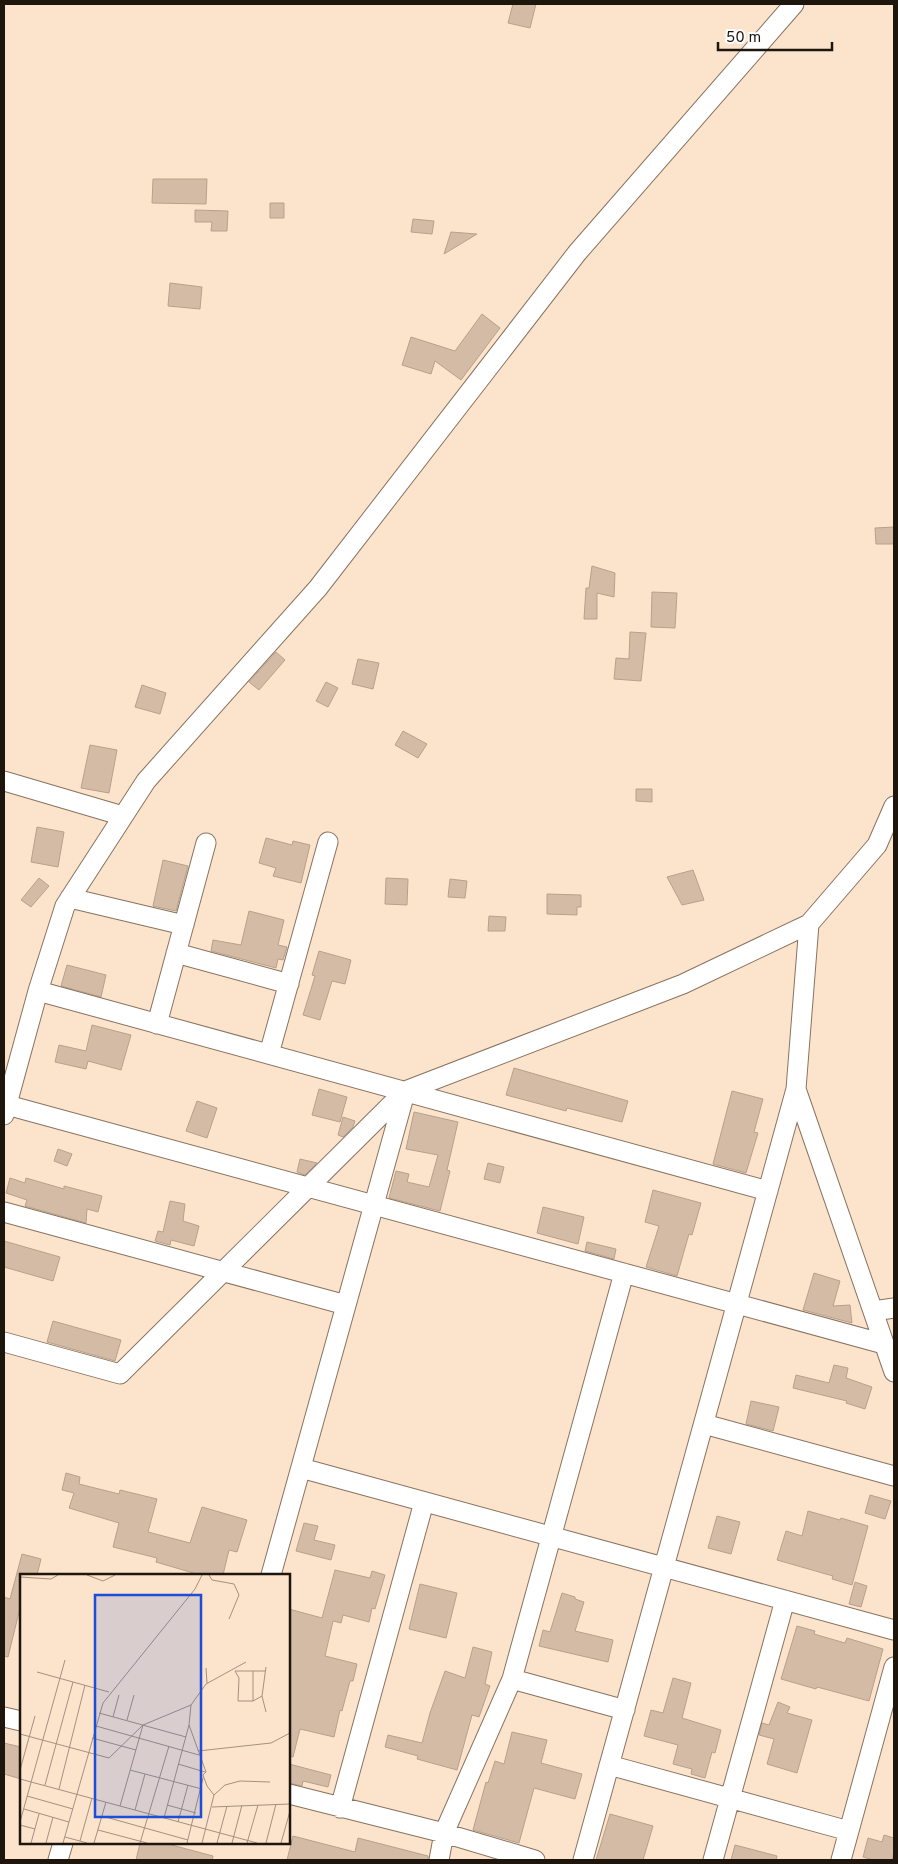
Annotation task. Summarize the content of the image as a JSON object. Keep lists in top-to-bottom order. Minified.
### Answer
{"scale_bar":"50 m"}
